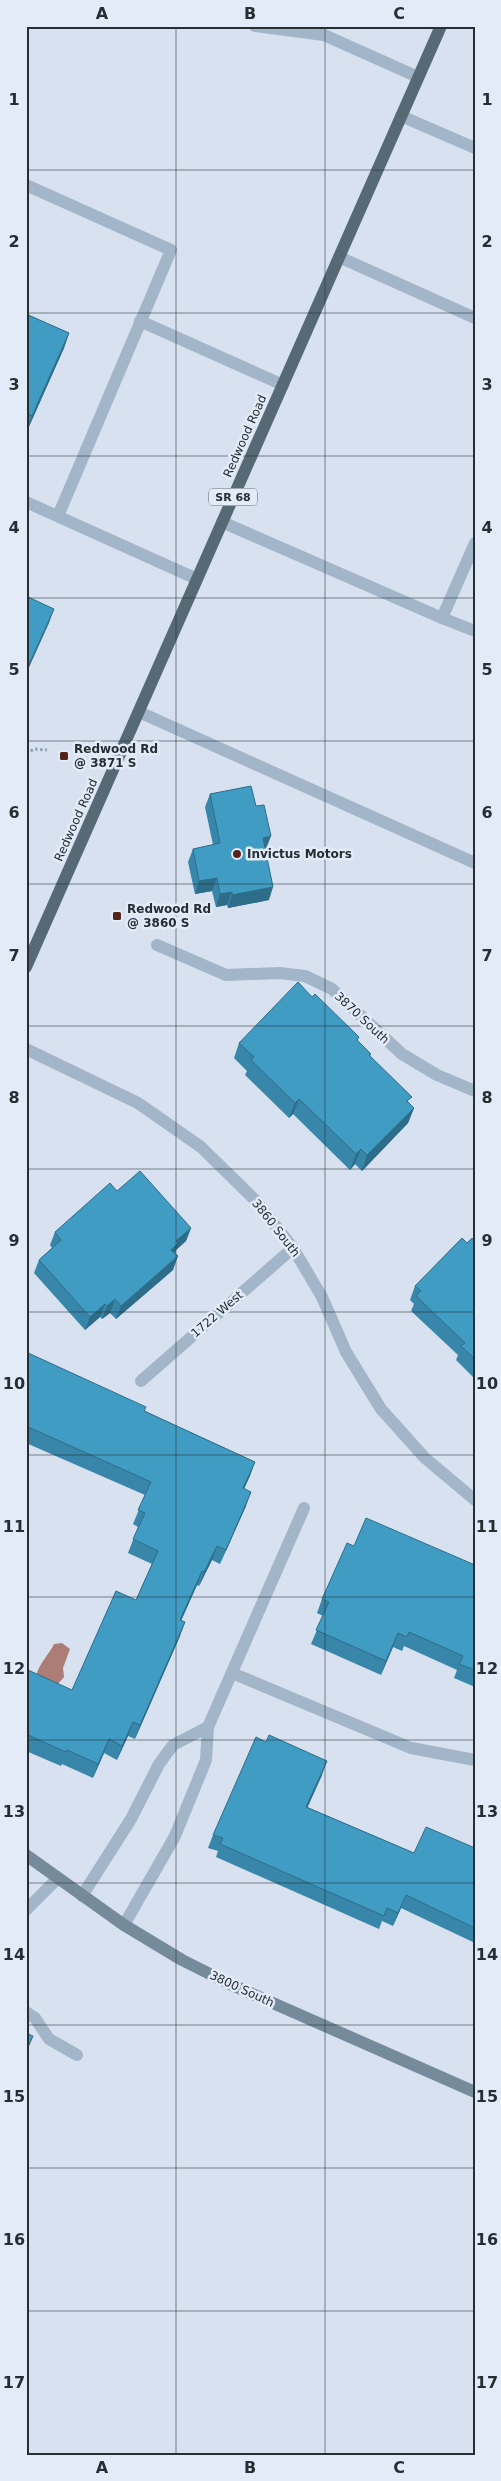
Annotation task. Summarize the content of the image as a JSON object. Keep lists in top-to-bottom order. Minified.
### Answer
{"streets":{"main road":["Redwood Road","SR 68"],"street":["3870 South","3860 South","1722 West","3800 South"]},"crossings":[["3860 South","1722 West"]],"places":{"transit":["Redwood Rd @ 3871 S","Redwood Rd @ 3860 S"],"other":["Invictus Motors"]},"grid":{"columns":["A","B","C"],"rows":["1","2","3","4","5","6","7","8","9","10","11","12","13","14","15","16","17"]}}
